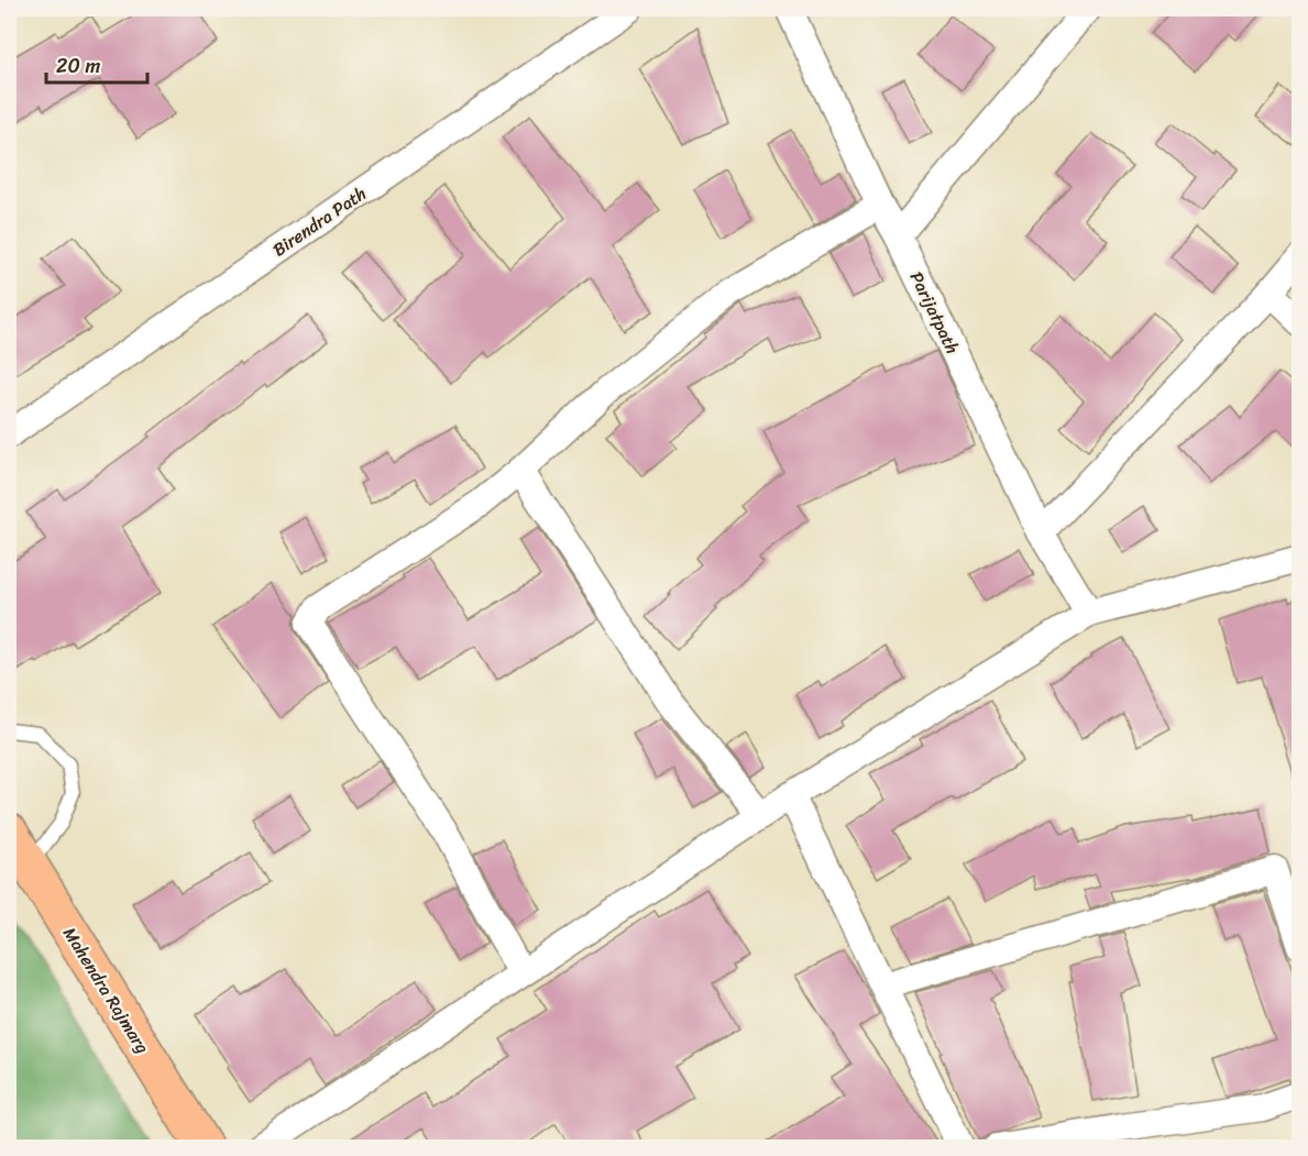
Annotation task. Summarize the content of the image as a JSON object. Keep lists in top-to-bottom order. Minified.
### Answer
{"streets":{"highway":["Mahendra Rajmarg"],"street":["Birendra Path","Parijatpath"]},"scale_bar":"20 m"}
